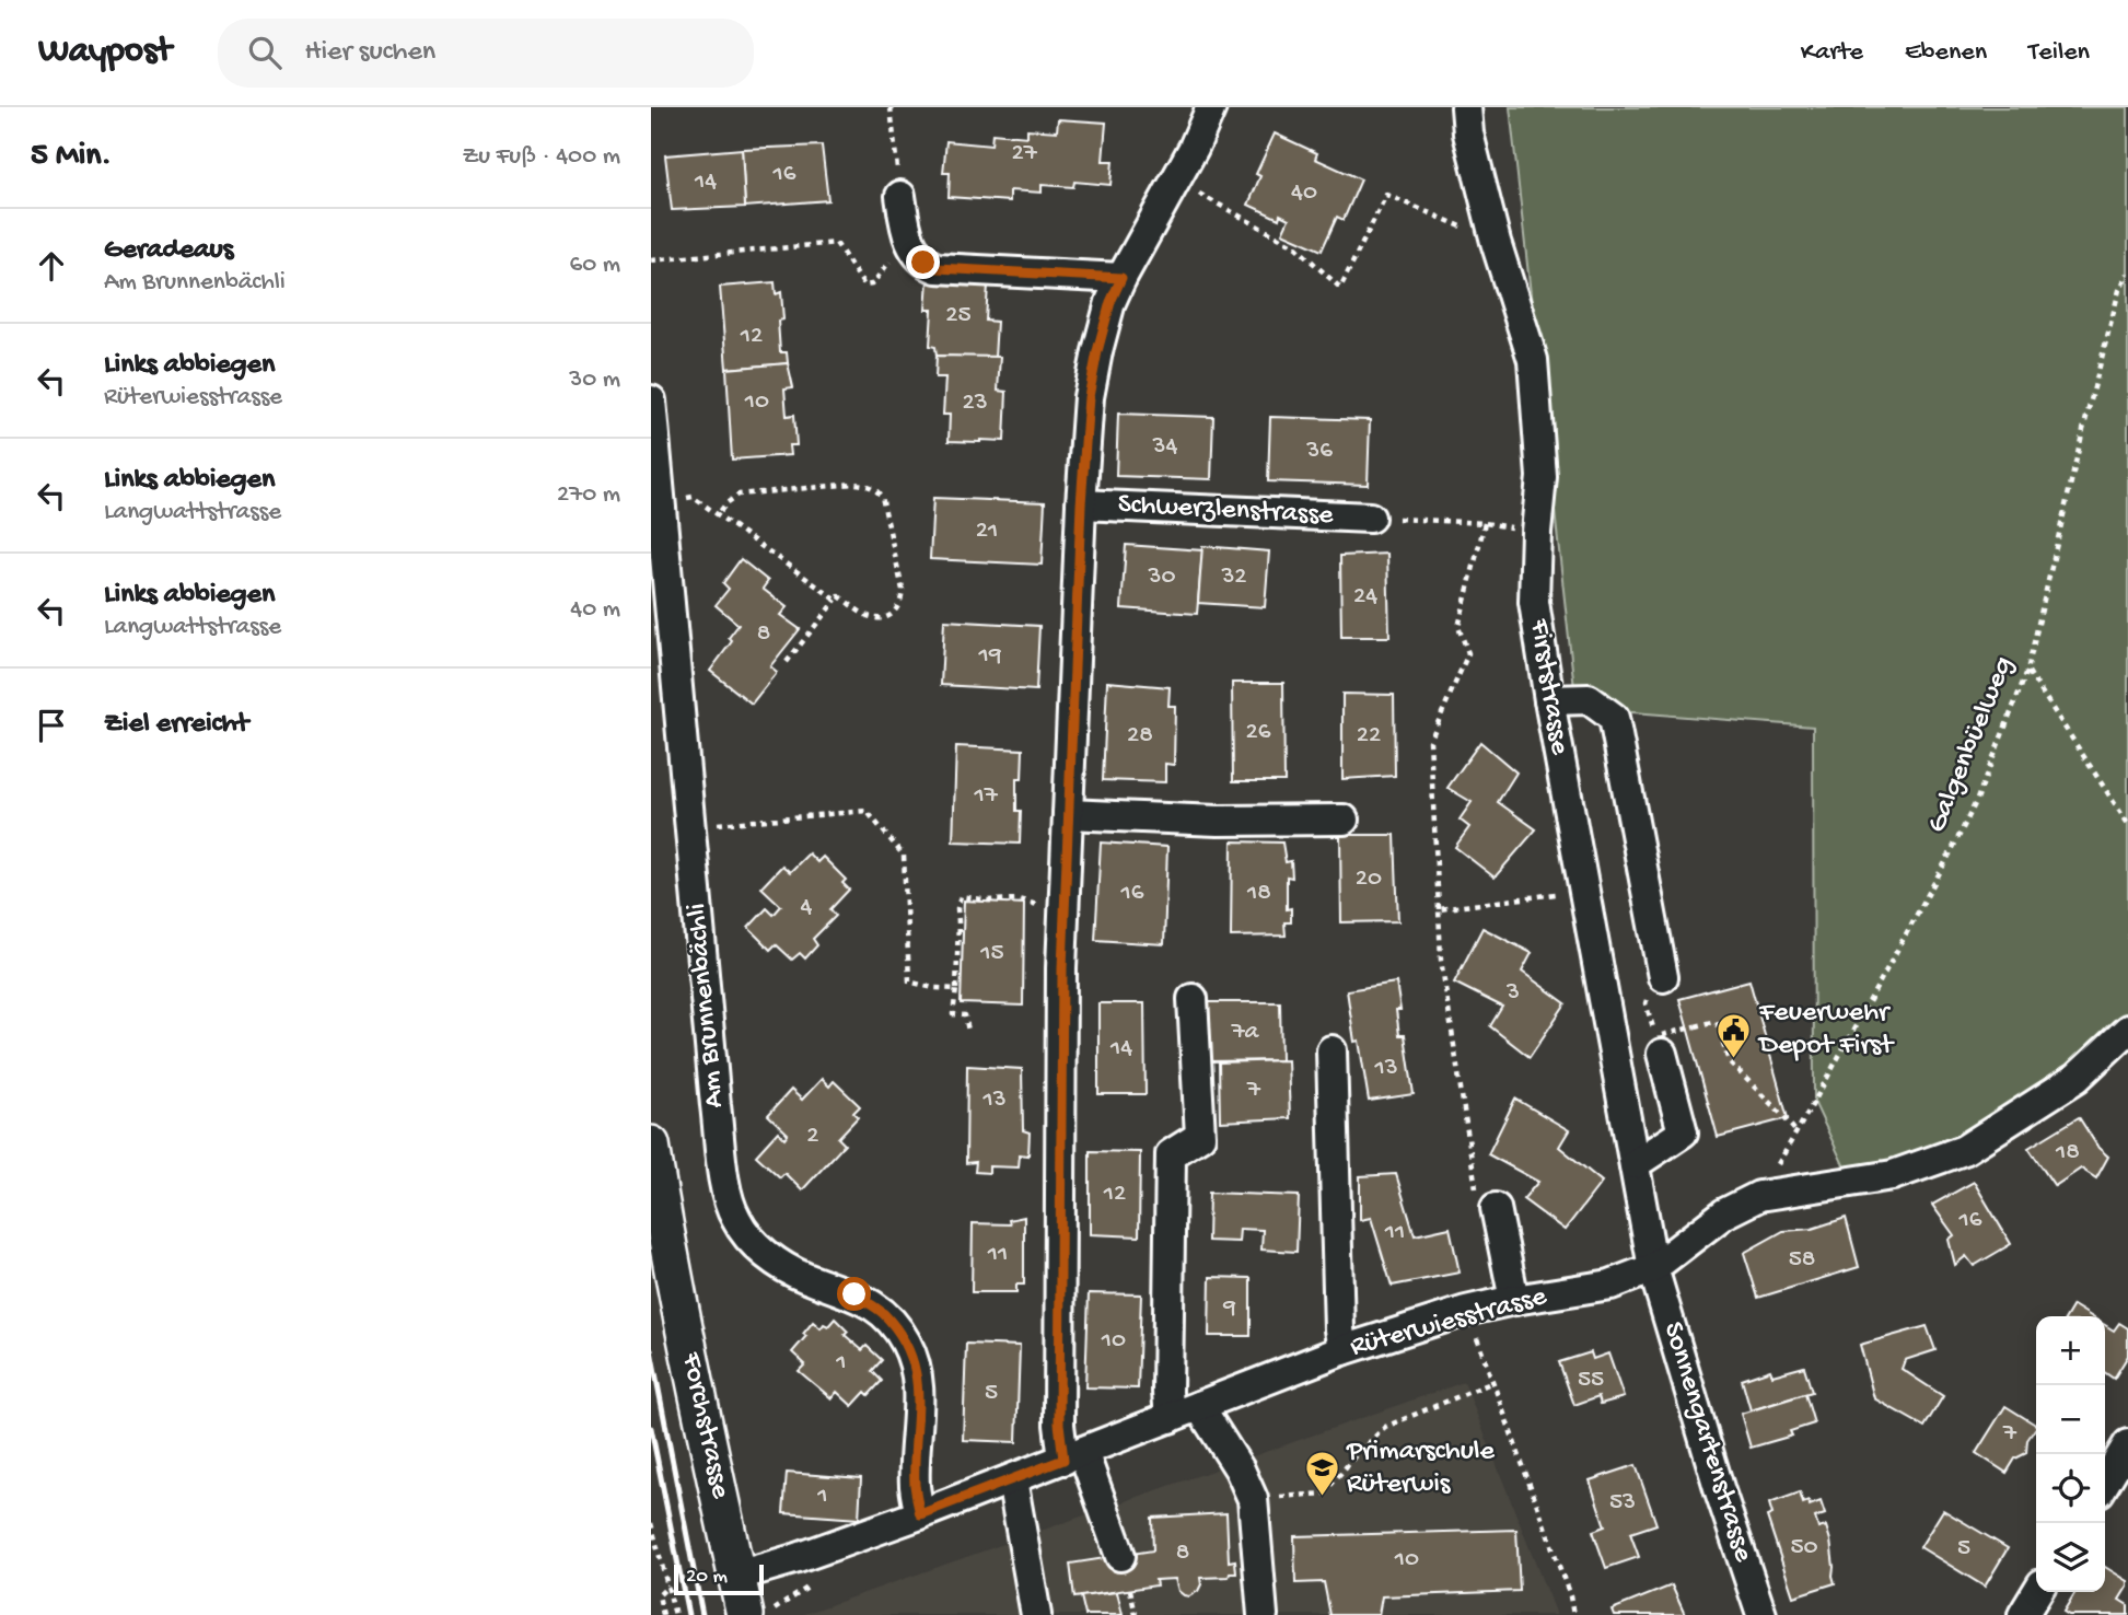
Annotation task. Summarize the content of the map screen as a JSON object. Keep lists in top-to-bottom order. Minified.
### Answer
{"streets":{"main road":["Forchstrasse"],"street":["Schwerzlenstrasse","Firststrasse","Am Brunnenbächli","Rüterwiesstrasse","Sonnengartenstrasse"],"path":["Galgenbüelweg"]},"crossings":[["Firststrasse","Rüterwiesstrasse"],["Firststrasse","Sonnengartenstrasse"],["Galgenbüelweg","Rüterwiesstrasse"],["Am Brunnenbächli","Rüterwiesstrasse"],["Rüterwiesstrasse","Forchstrasse"],["Rüterwiesstrasse","Sonnengartenstrasse"]],"places":{"public building":["Feuerwehr Depot First"],"school or university":["Primarschule Rüterwis"]},"house_numbers":["27","16","14","40","25","12","10","23","34","36","21","30","32","24","8","19","26","28","22","17","20","16","18","4","15","3","7a","14","13","7","13","2","18","12","16","11","11","58","9","10","1","55","5","7","1","53","50","5","8","10"],"scale_bar":"20 m","page":{"header":"Waypost","search":"Hier suchen","nav":["Karte","Ebenen","Teilen"],"heading":["5 Min.","Zu Fuß · 400 m"],"list":[["Geradeaus","Am Brunnenbächli","60 m"],["Links abbiegen","Rüterwiesstrasse","30 m"],["Links abbiegen","Langwattstrasse","270 m"],["Links abbiegen","Langwattstrasse","40 m"],"Ziel erreicht"],"map_buttons":["+","−"],"scale":"20 m"}}
